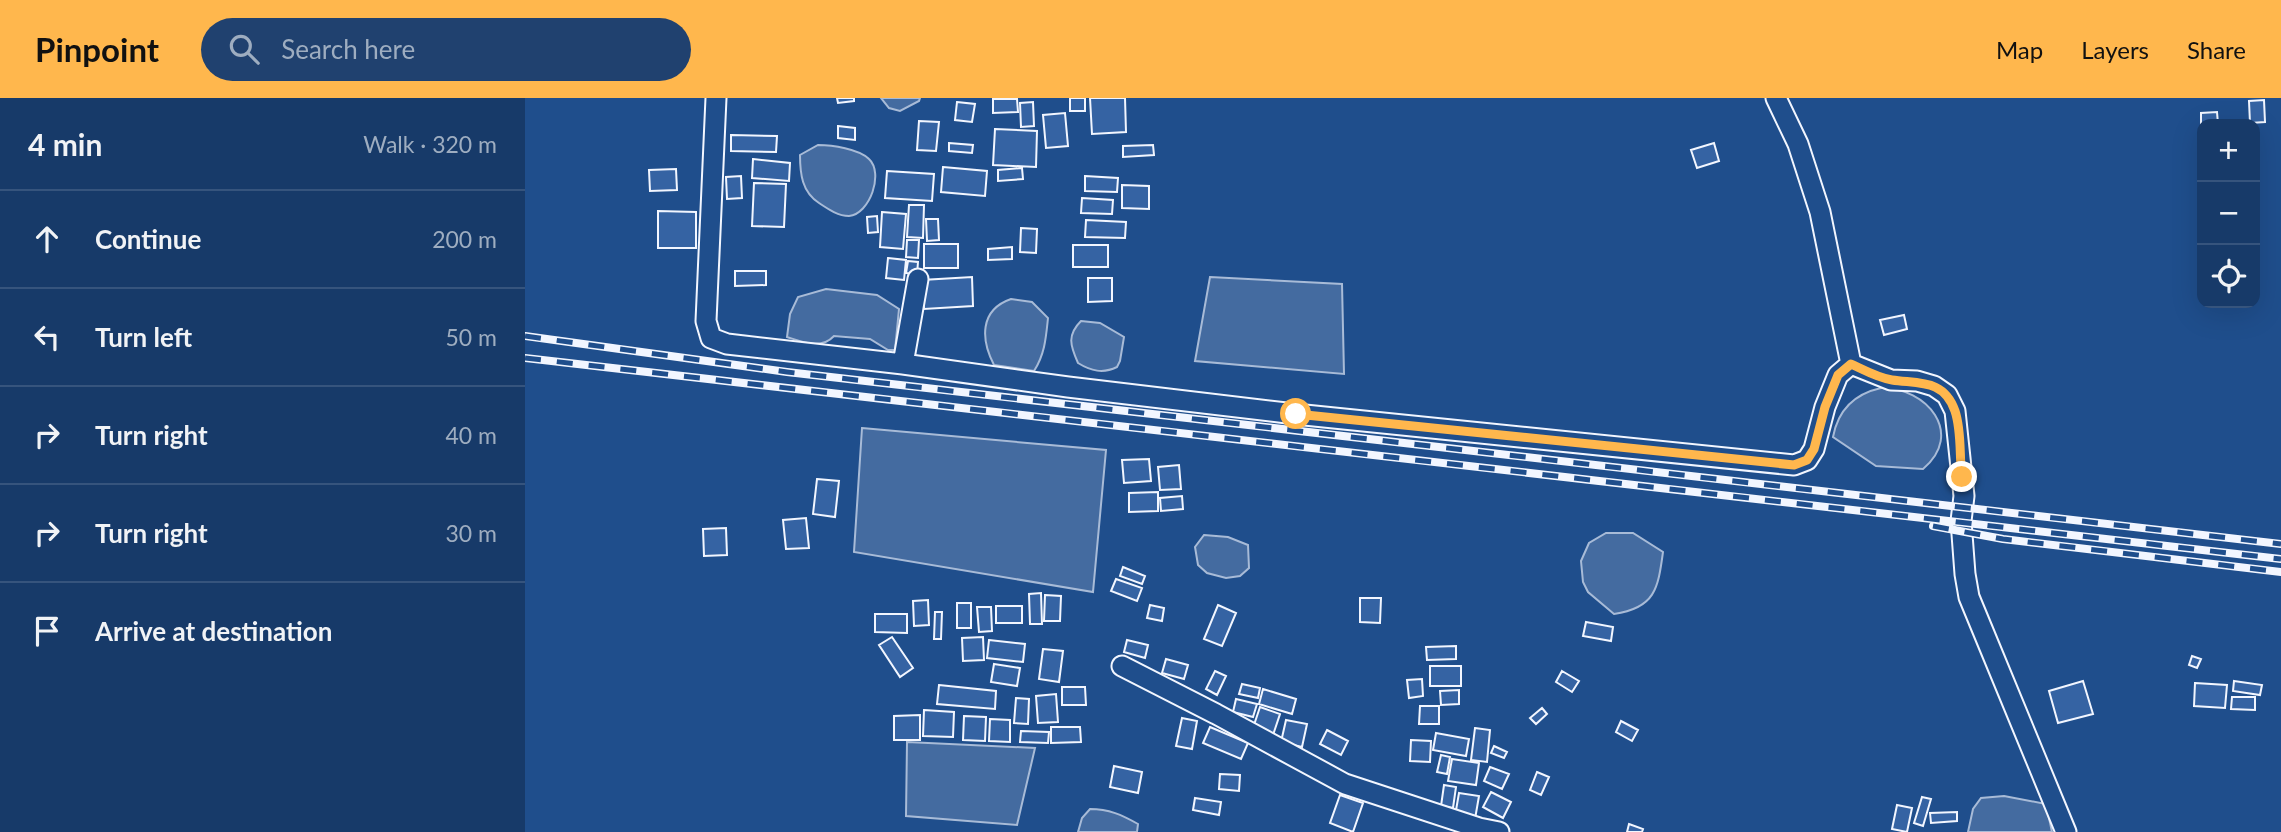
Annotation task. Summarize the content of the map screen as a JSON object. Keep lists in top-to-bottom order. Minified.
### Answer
{"page":{"header":"Pinpoint","search":"Search here","nav":["Map","Layers","Share"],"heading":["4 min","Walk · 320 m"],"map_buttons":["+","−"],"list":[["Continue","200 m"],["Turn left","50 m"],["Turn right","40 m"],["Turn right","30 m"],"Arrive at destination"]}}
